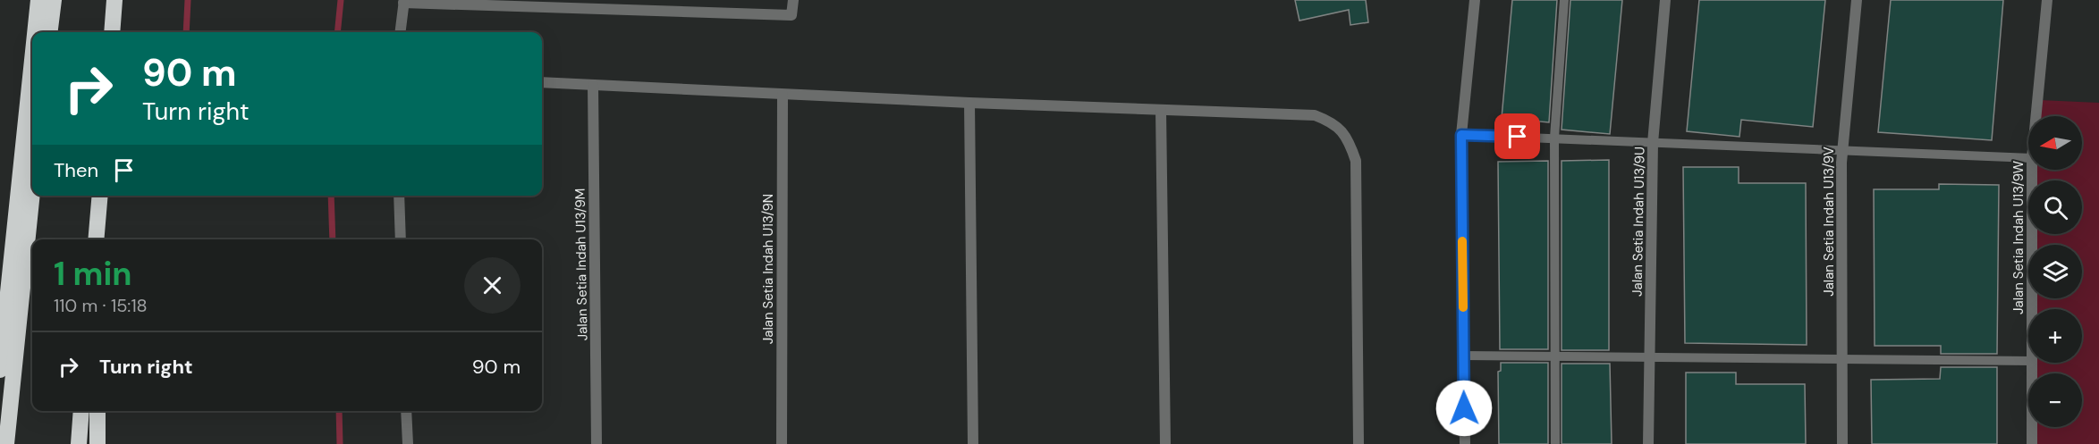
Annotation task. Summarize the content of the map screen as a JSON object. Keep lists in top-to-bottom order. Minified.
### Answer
{"streets":{"street":["Jalan Setia Indah U13/9U","Jalan Setia Indah U13/9V","Jalan Setia Indah U13/9W","Jalan Setia Indah U13/9M","Jalan Setia Indah U13/9N"]},"north":"left","page":{"turn":["90 m","Turn right"],"map_buttons":["+","−"],"then":"Then","heading":["1 min","110 m · 15:18"],"list":[{"name":"Turn right","value":"90 m"}]}}
